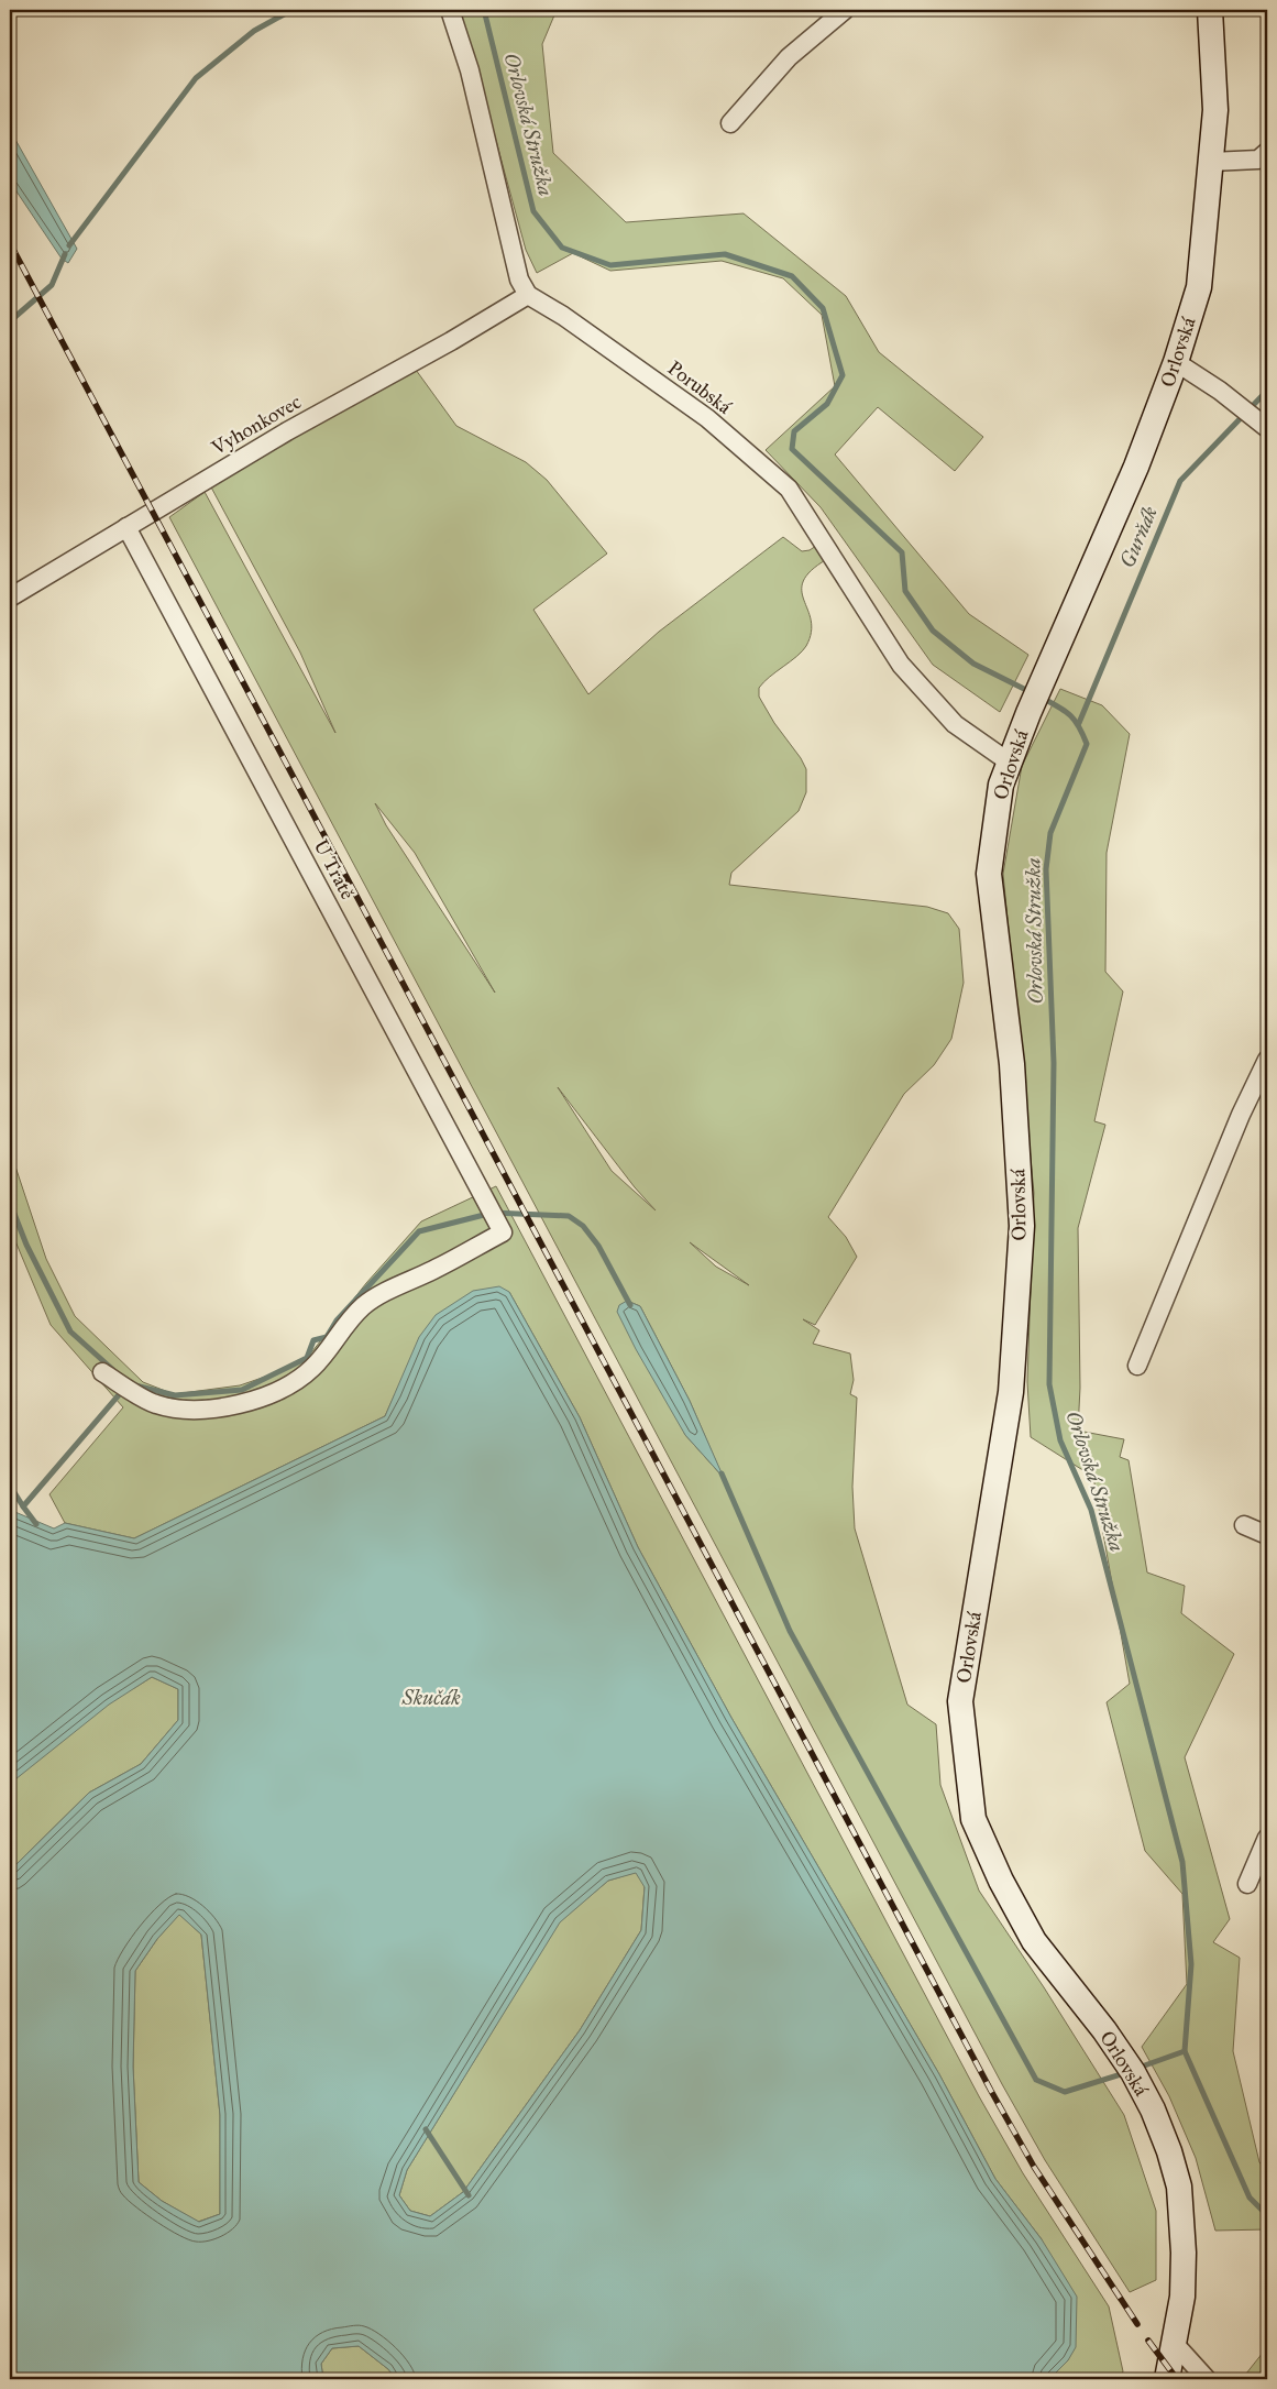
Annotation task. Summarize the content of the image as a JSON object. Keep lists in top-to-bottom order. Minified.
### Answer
{"streets":{"main road":["Orlovská"],"street":["Porubská","Vyhonkovec","U Tratě"]},"crossings":[["Orlovská","Porubská"],["Porubská","Vyhonkovec"],["Vyhonkovec","U Tratě"]],"water":["Orlovská Stružka","Gurňák","Skučák"]}
